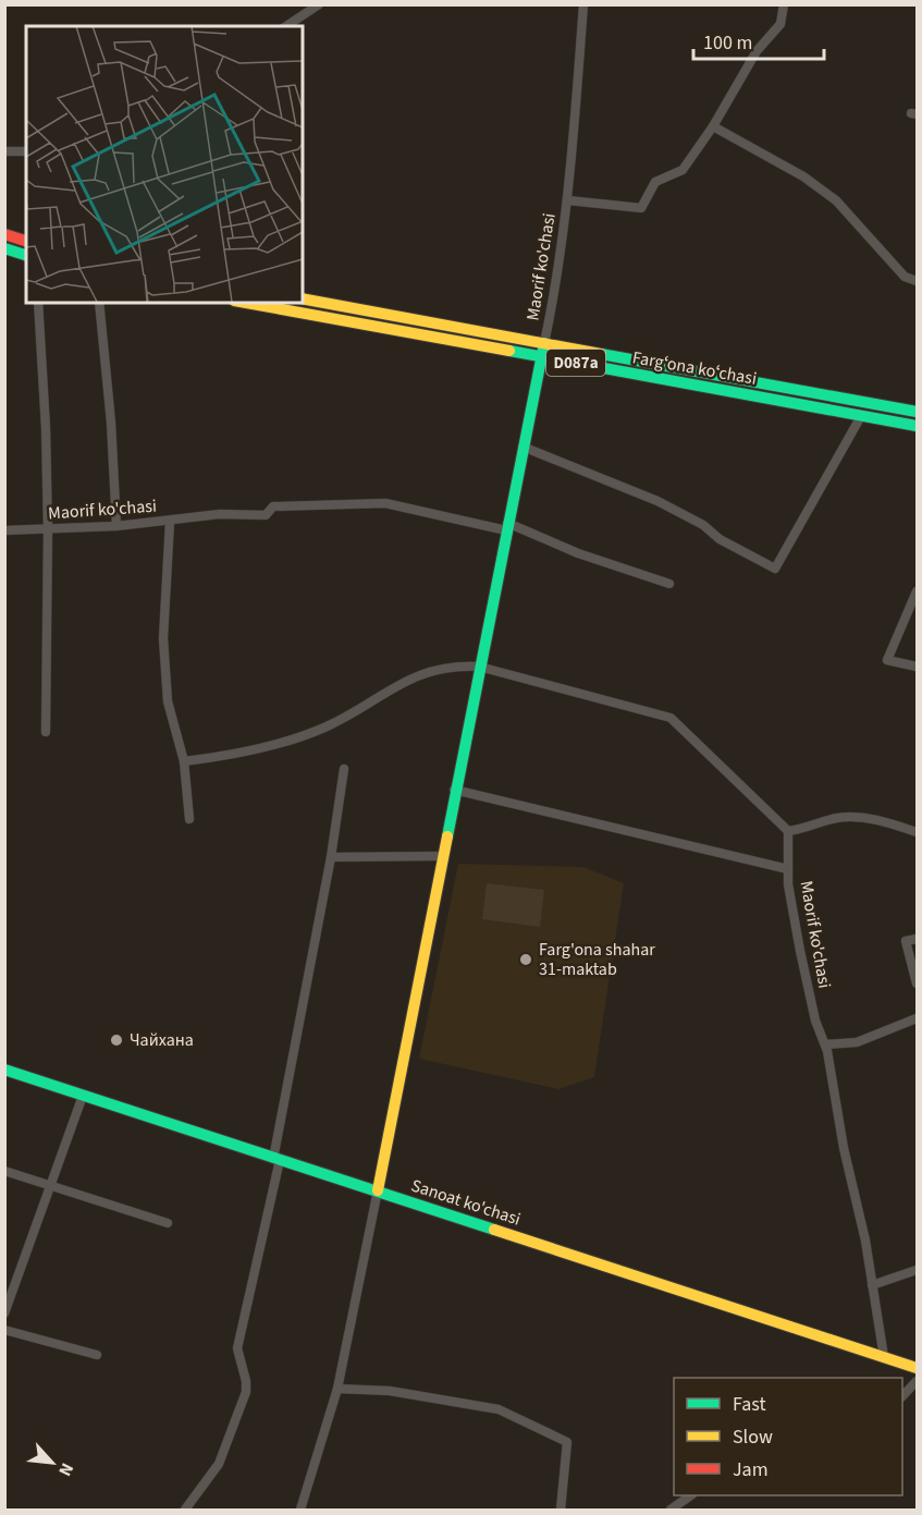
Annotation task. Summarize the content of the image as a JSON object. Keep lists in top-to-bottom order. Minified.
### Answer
{"streets":{"main road":["Maorif ko'chasi","D087a","Fargʻona koʻchasi","Sanoat ko'chasi"]},"crossings":[["Maorif ko'chasi","Fargʻona koʻchasi"],["Maorif ko'chasi","Sanoat ko'chasi"]],"places":["Farg'ona shahar 31-maktab","Чайхана"],"legend":["Fast","Slow","Jam"],"scale_bar":"100 m","north":"bottom right"}
